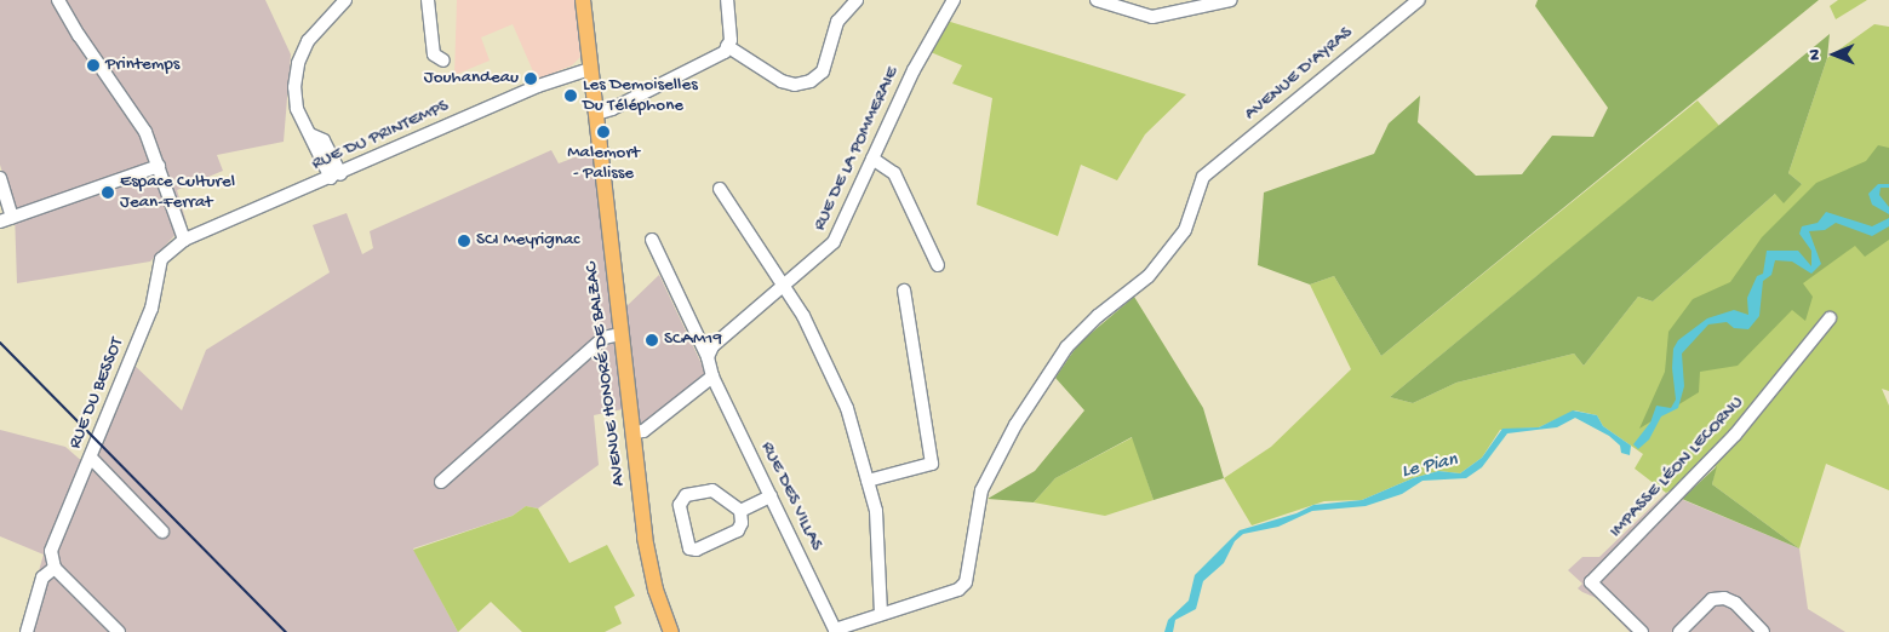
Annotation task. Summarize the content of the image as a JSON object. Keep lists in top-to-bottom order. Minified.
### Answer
{"streets":{"main road":["AVENUE HONORÉ DE BALZAC"],"street":["AVENUE D'AYRAS","RUE DU PRINTEMPS","RUE DE LA POMMERAIE","RUE DU BESSOT","IMPASSE LÉON LECORNU","RUE DES VILLAS"]},"crossings":[["RUE DU PRINTEMPS","AVENUE HONORÉ DE BALZAC"],["RUE DU PRINTEMPS","RUE DU BESSOT"]],"water":["Le Pian"],"places":["Printemps","Jouhandeau","Les Demoiselles Du Téléphone","Malemort - Palisse","Espace Culturel Jean-Ferrat","SCI Meyrignac","SCAM19"],"north":"left"}
